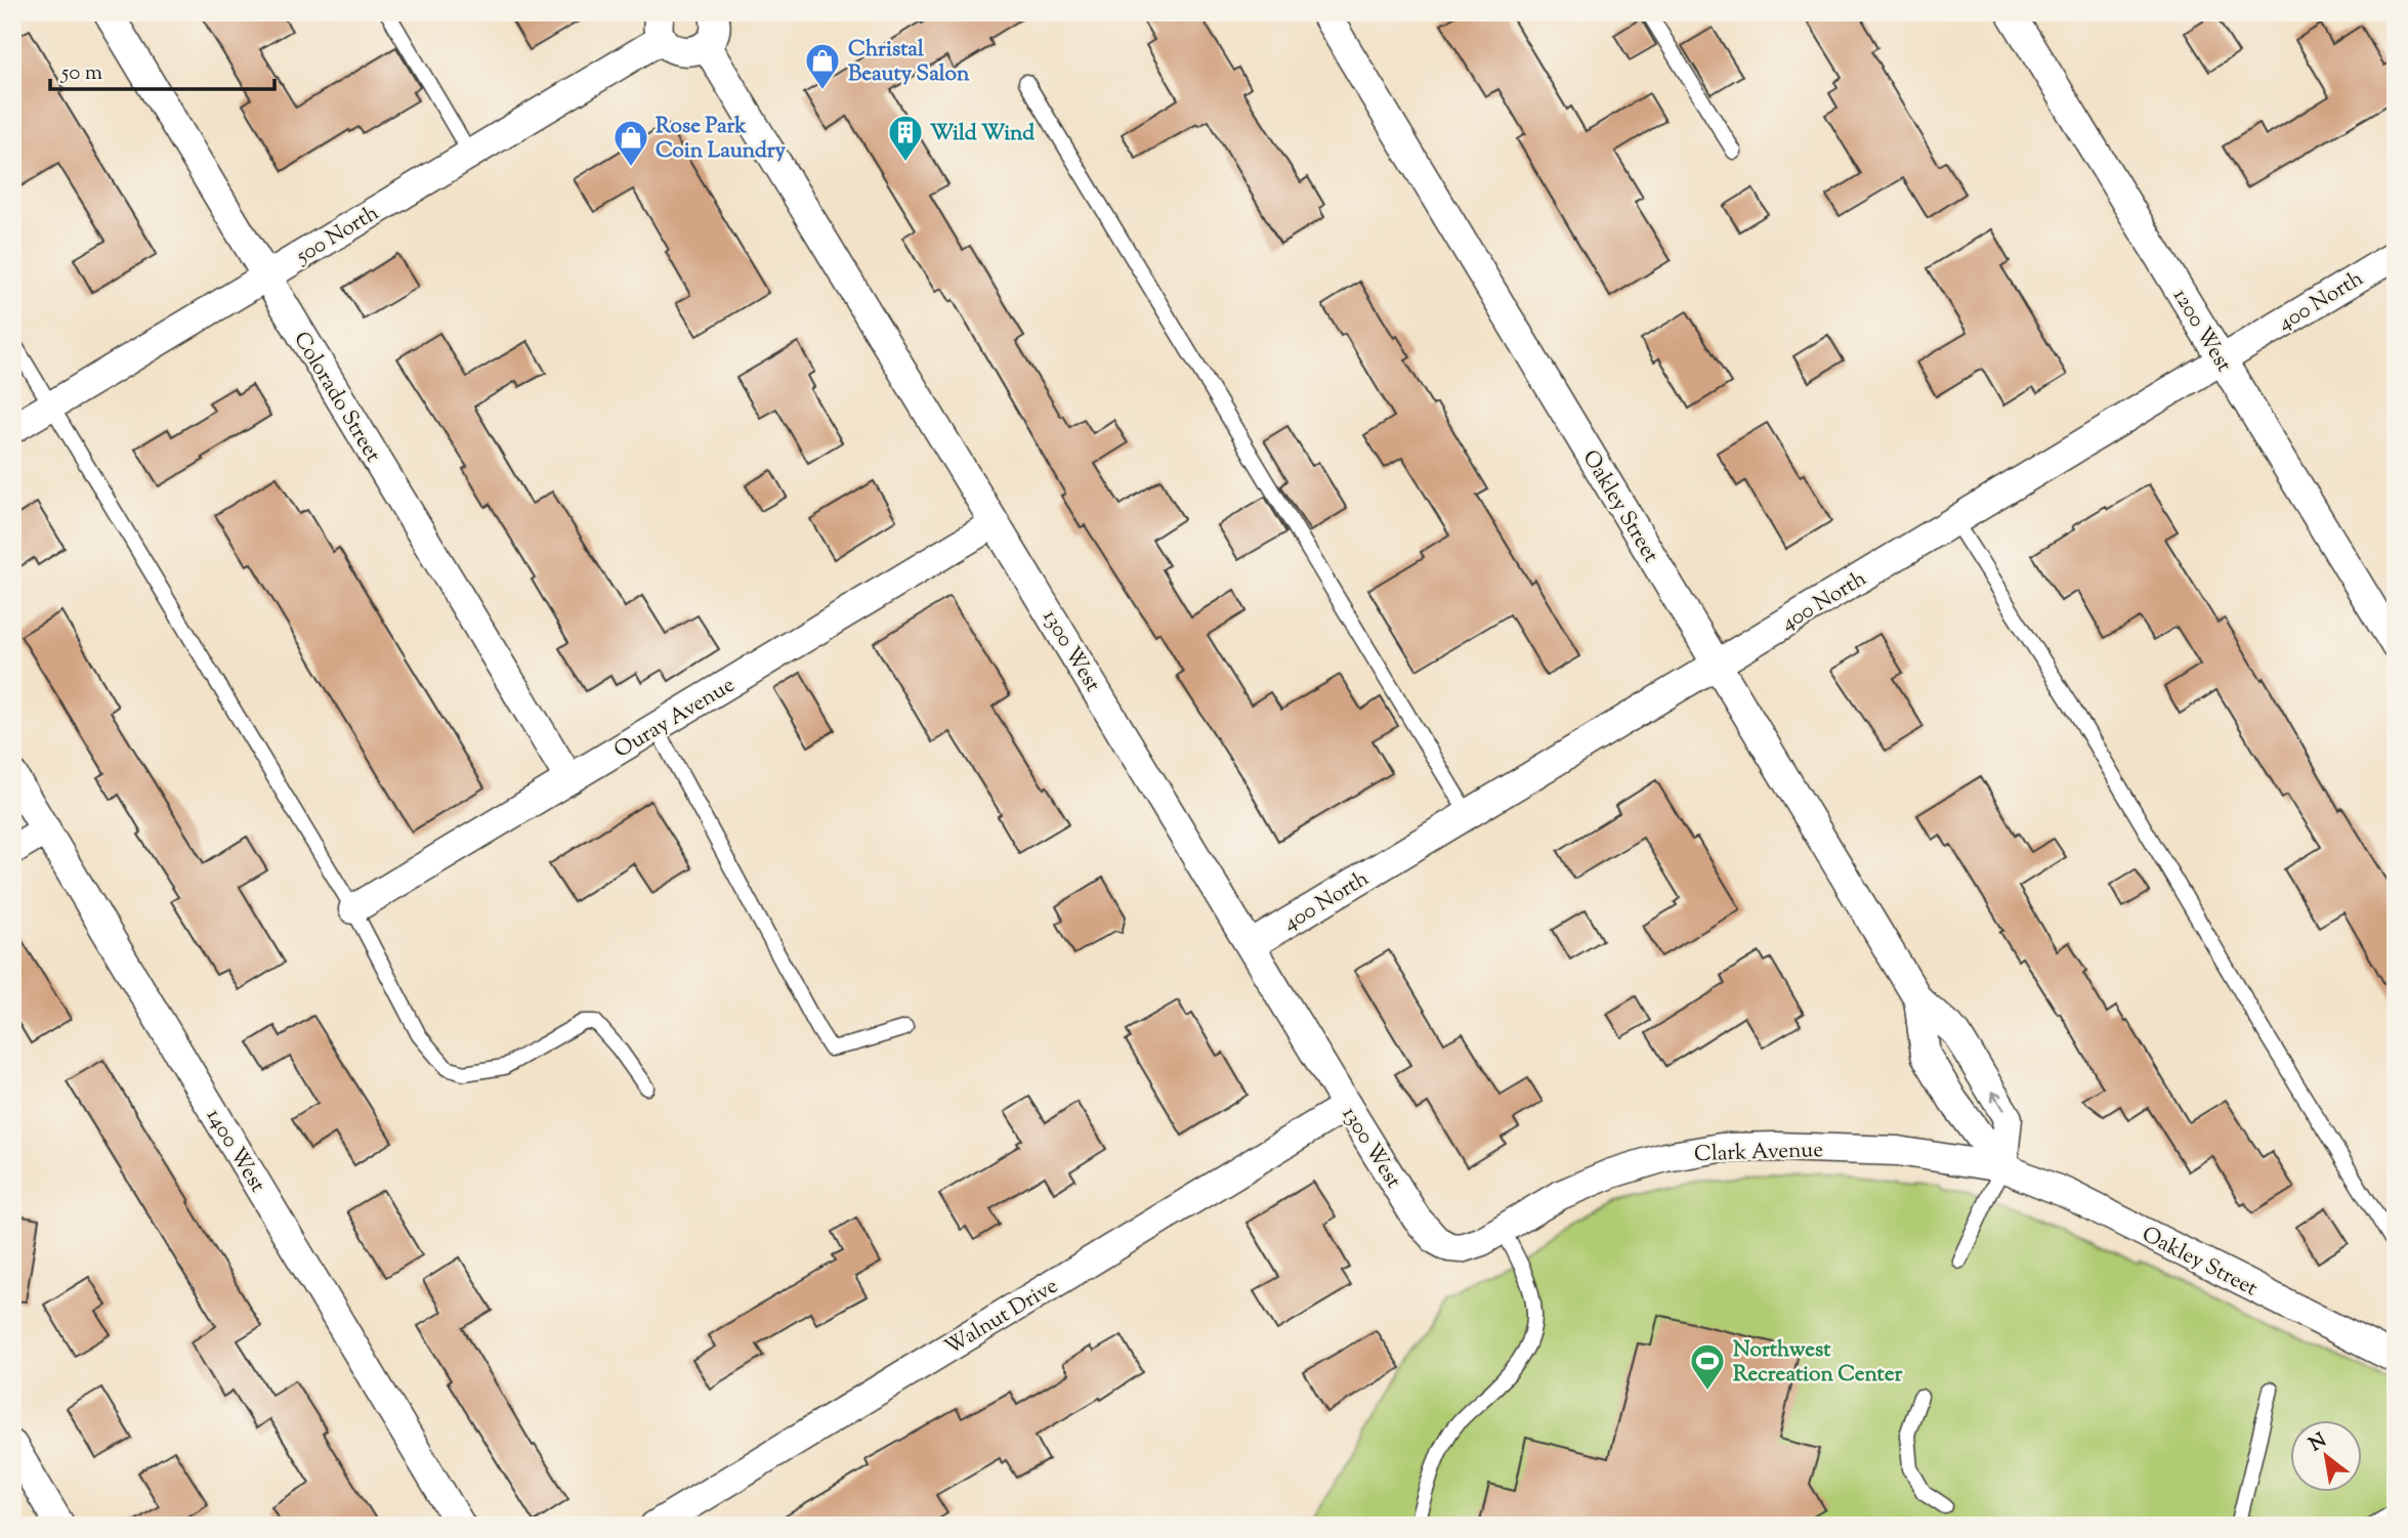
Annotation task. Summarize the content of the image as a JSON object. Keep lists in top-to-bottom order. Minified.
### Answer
{"streets":{"street":["500 North","400 North","1200 West","Colorado Street","Oakley Street","1300 West","Ouray Avenue","1400 West","Clark Avenue","Walnut Drive"]},"crossings":[["500 North","Colorado Street"],["400 North","1200 West"],["400 North","Oakley Street"],["400 North","1300 West"],["Colorado Street","Ouray Avenue"],["Oakley Street","Clark Avenue"],["1300 West","Ouray Avenue"],["1300 West","Clark Avenue"],["1300 West","Walnut Drive"]],"places":{"shop":["Christal Beauty Salon","Rose Park Coin Laundry"],"building":["Wild Wind"],"sports":["Northwest Recreation Center"]},"scale_bar":"50 m","north":"top left"}
